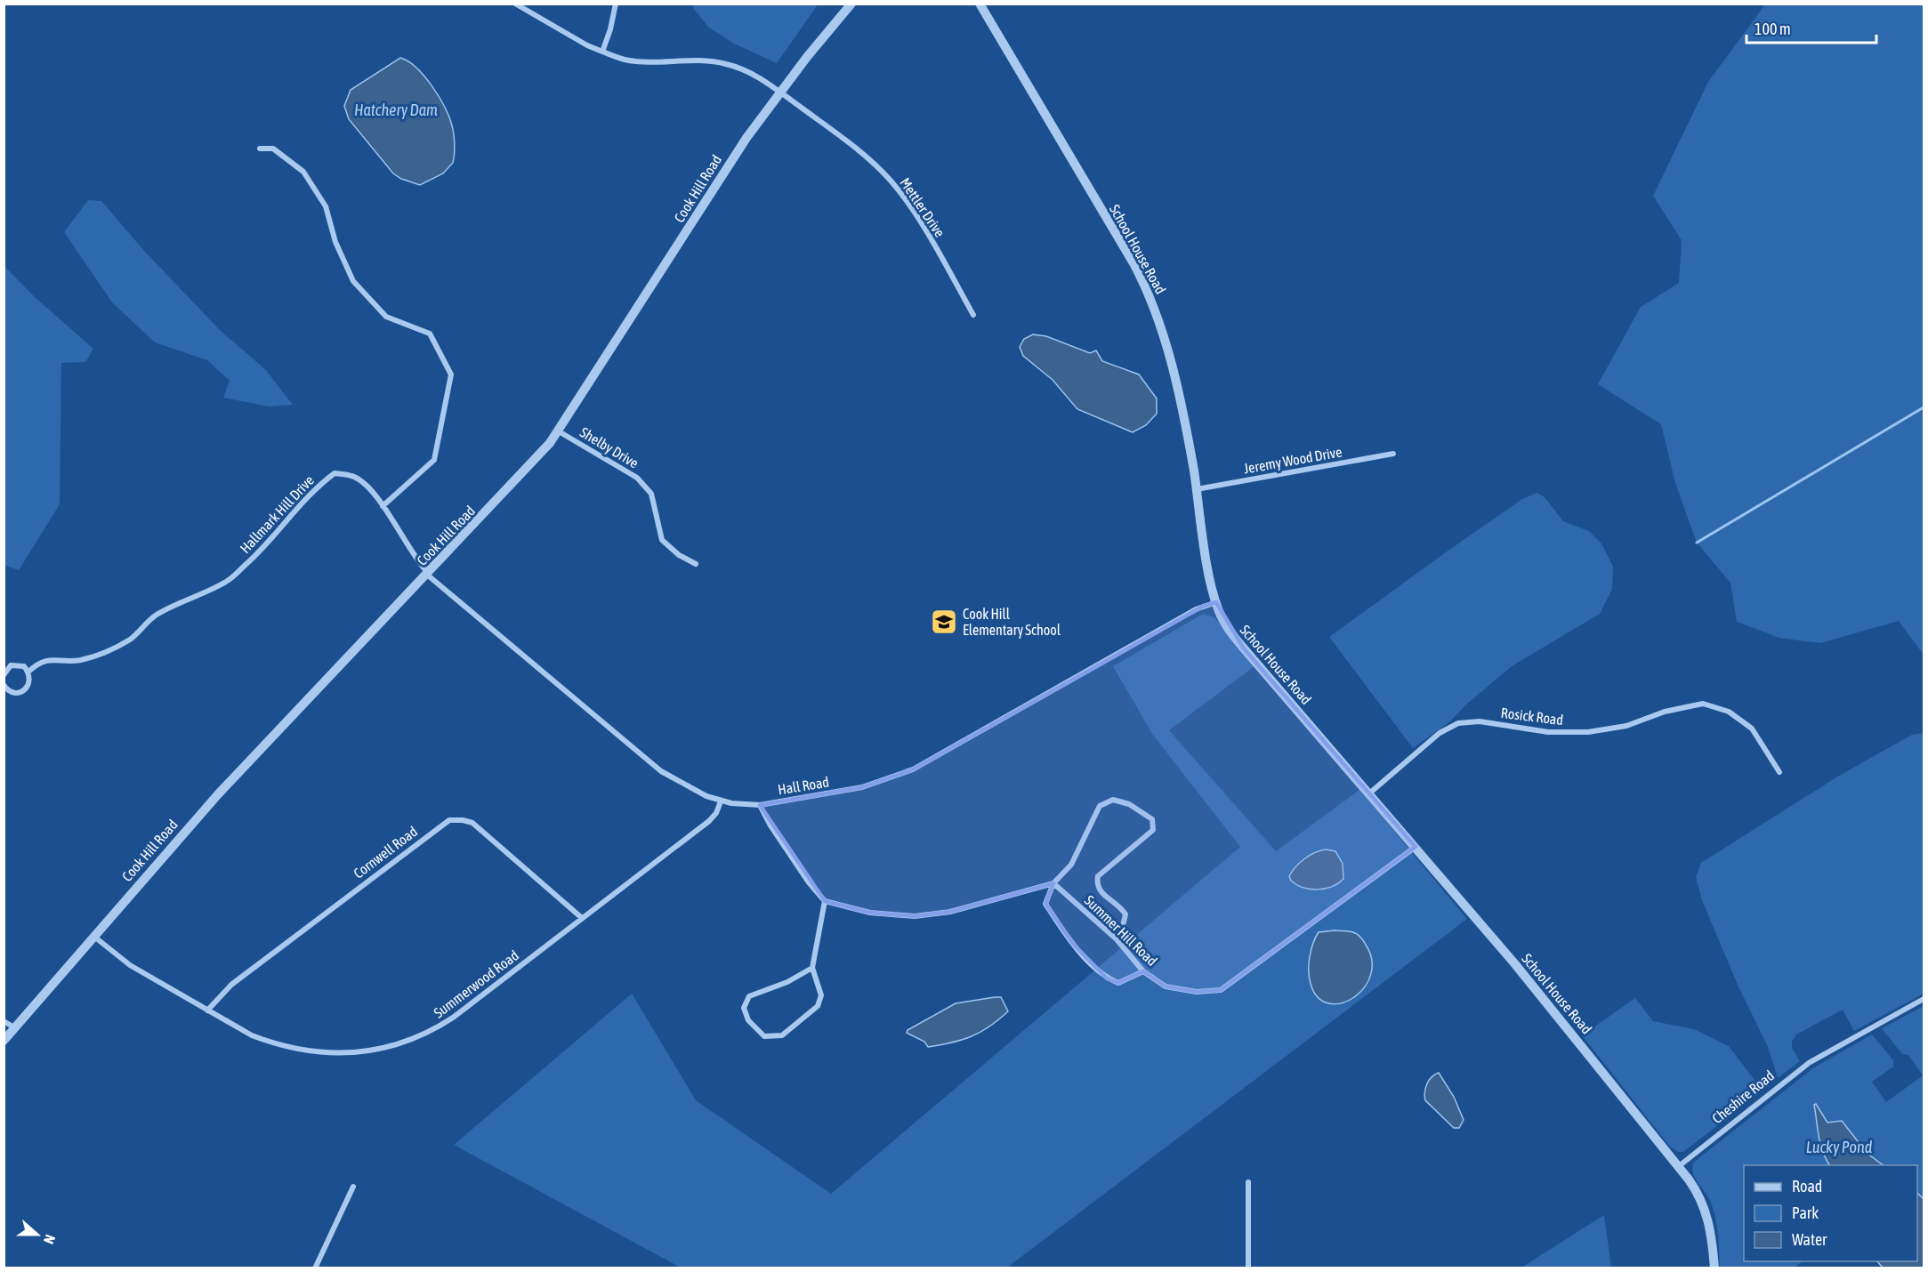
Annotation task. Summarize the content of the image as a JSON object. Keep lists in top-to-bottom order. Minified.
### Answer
{"streets":{"street":["Cook Hill Road","Mettler Drive","School House Road","Shelby Drive","Jeremy Wood Drive","Hallmark Hill Drive","Rosick Road","Hall Road","Cornwell Road","Summer Hill Road","Summerwood Road","Cheshire Road"]},"crossings":[["Cook Hill Road","Mettler Drive"],["Cook Hill Road","Shelby Drive"],["Cook Hill Road","Hallmark Hill Drive"],["Cook Hill Road","Hall Road"],["Cook Hill Road","Summerwood Road"],["School House Road","Jeremy Wood Drive"],["School House Road","Rosick Road"],["School House Road","Hall Road"],["School House Road","Summer Hill Road"],["School House Road","Cheshire Road"],["Hallmark Hill Drive","Hall Road"],["Hall Road","Summerwood Road"],["Cornwell Road","Summerwood Road"]],"water":["Hatchery Dam","Lucky Pond"],"places":{"school or university":["Cook Hill Elementary School"]},"legend":["Road","Park","Water"],"scale_bar":"100 m","north":"right"}
